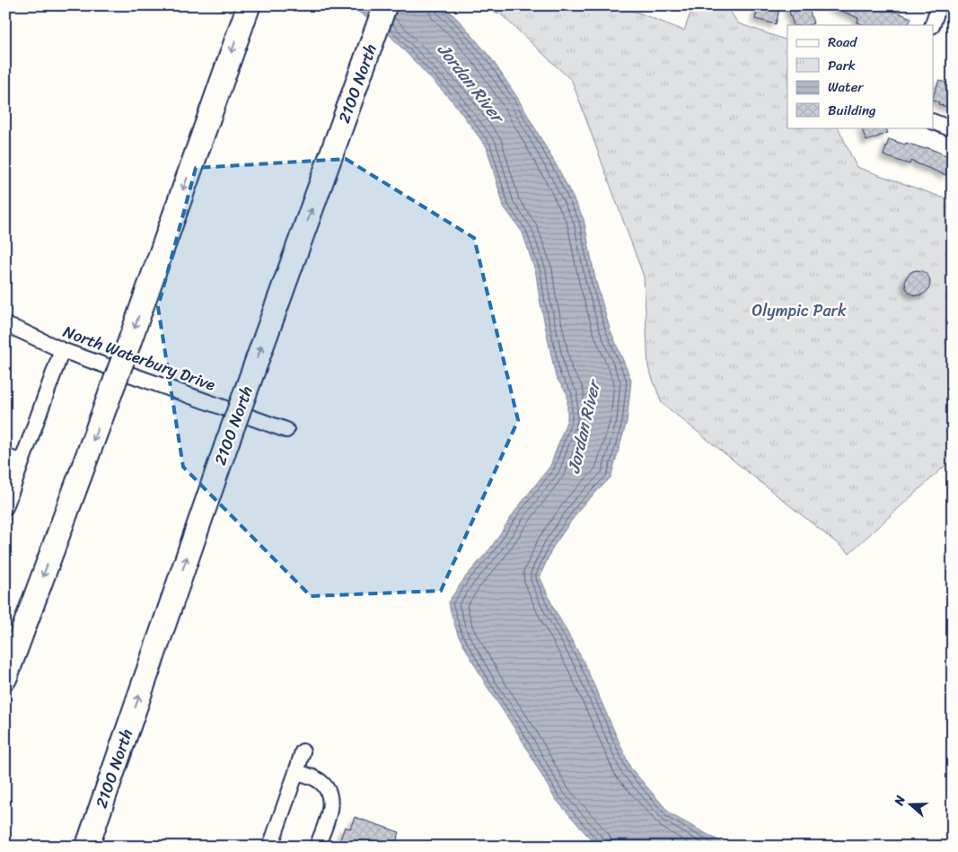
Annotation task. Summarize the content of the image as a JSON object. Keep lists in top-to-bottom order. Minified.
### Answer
{"streets":{"highway":["2100 North"],"street":["North Waterbury Drive"]},"water":["Jordan River"],"parks":["Olympic Park"],"legend":["Road","Park","Water","Building"],"north":"left"}
